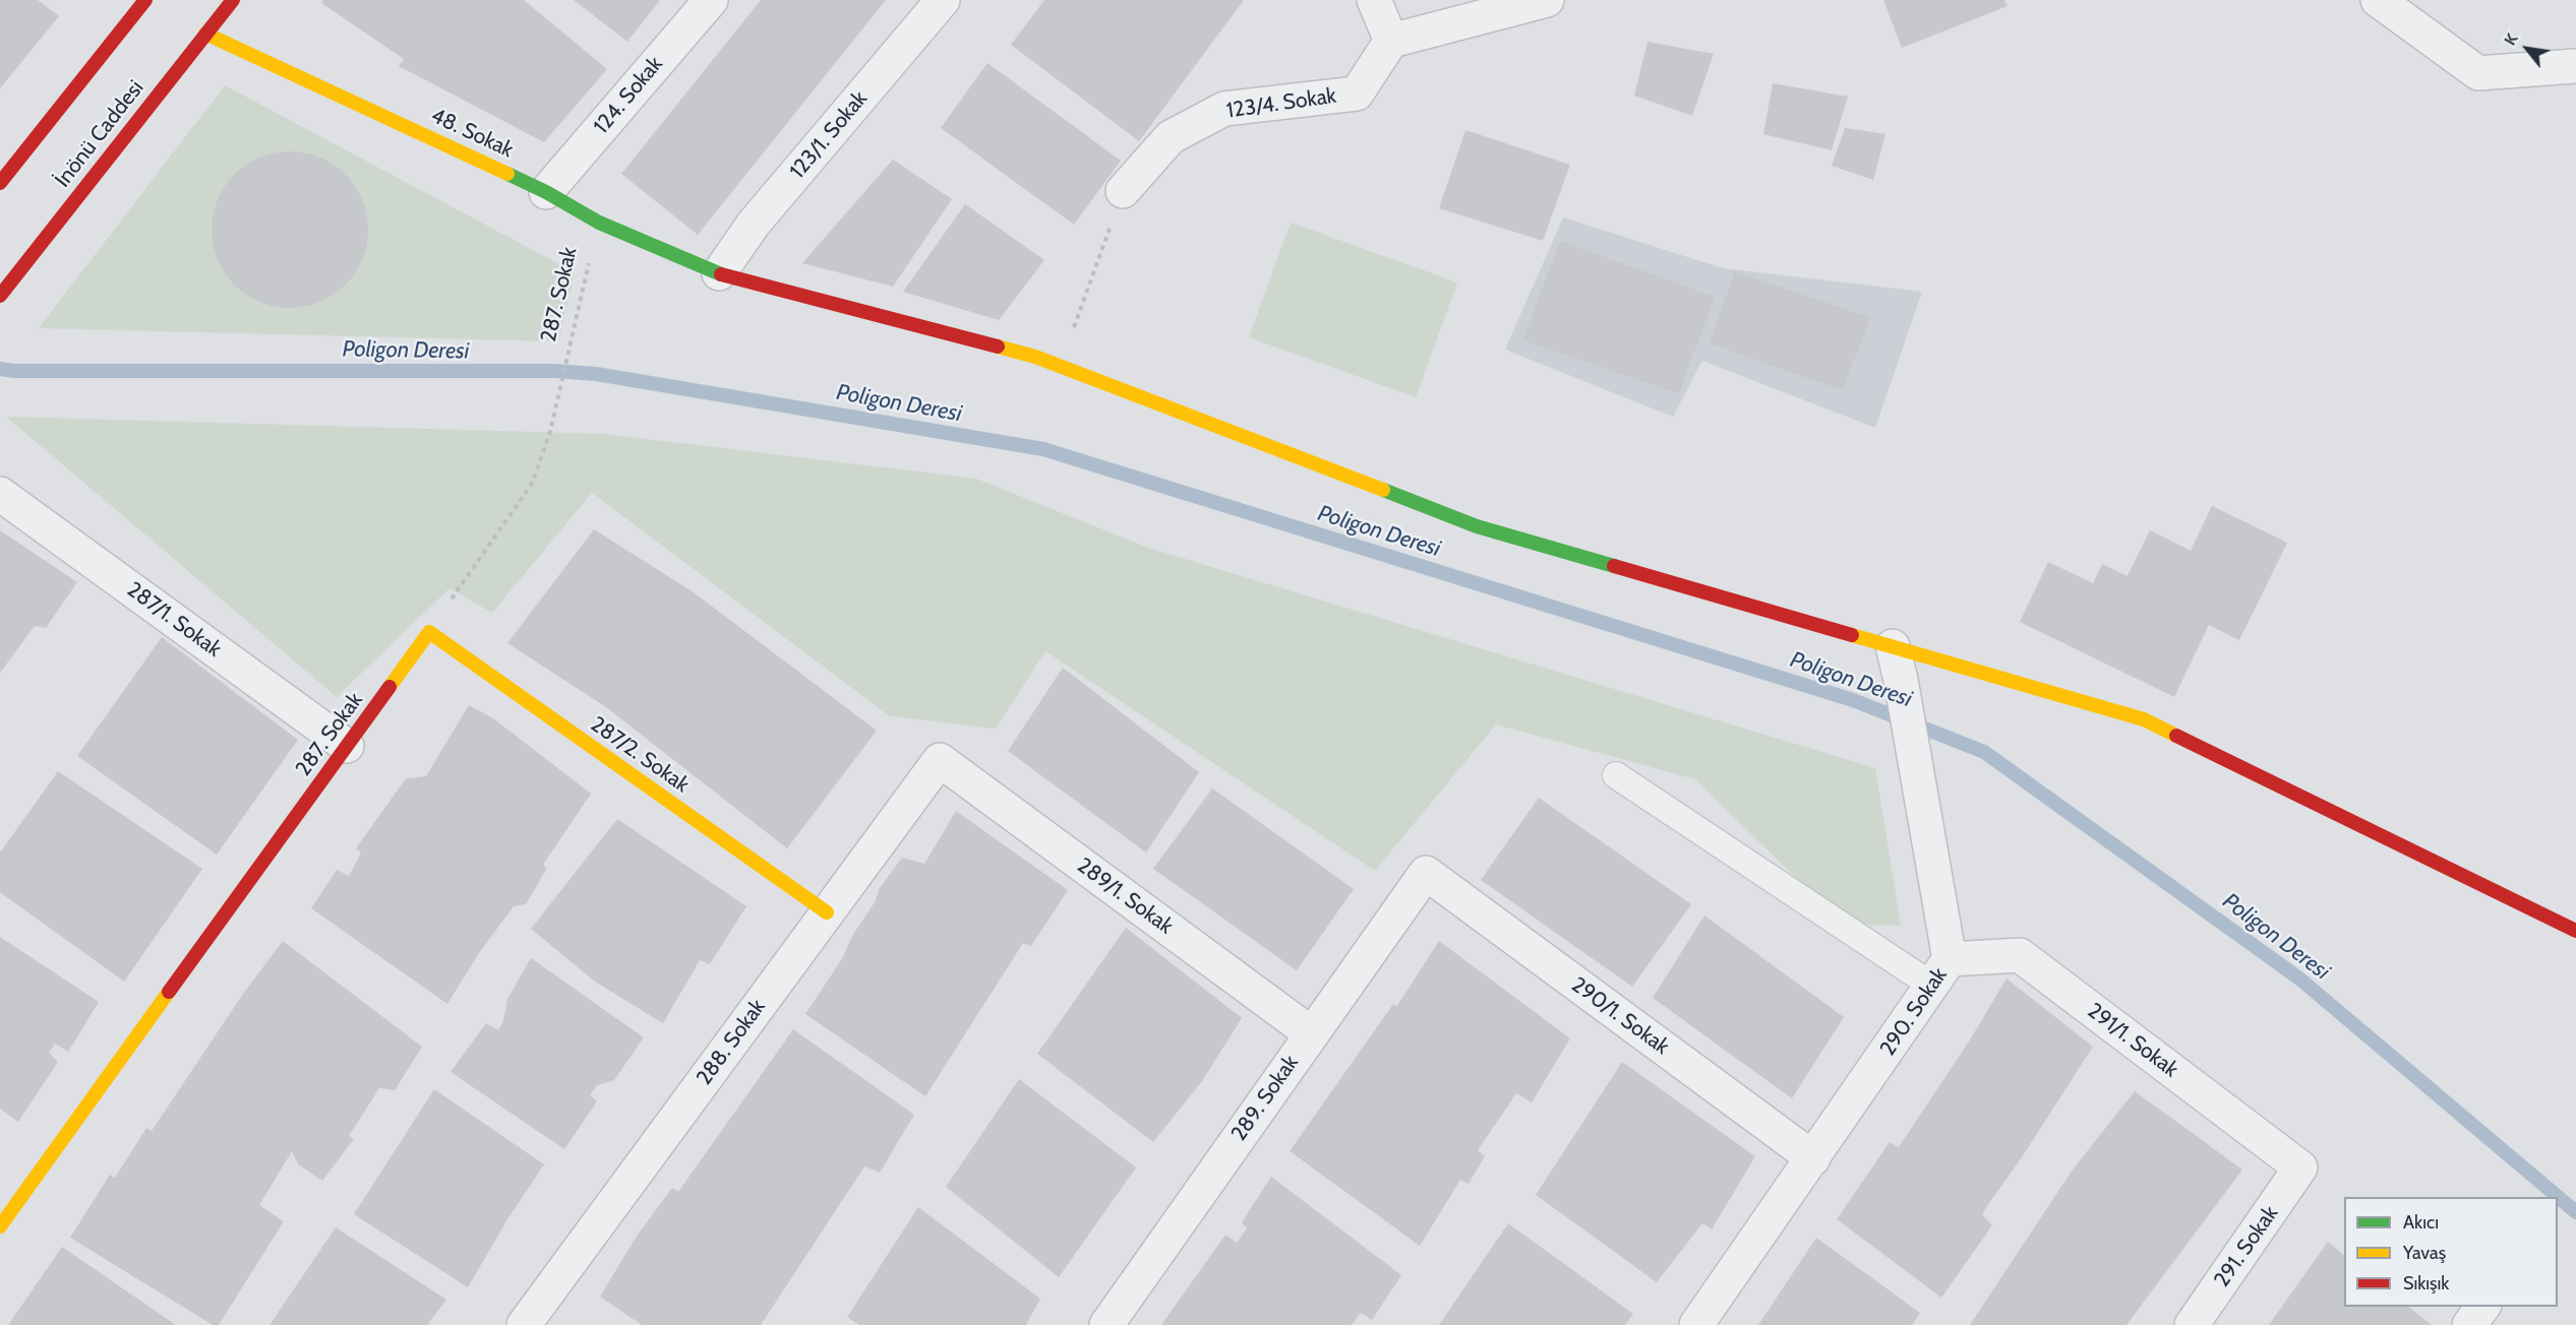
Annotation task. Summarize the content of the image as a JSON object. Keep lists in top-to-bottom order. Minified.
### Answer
{"streets":{"street":["124. Sokak","123/4. Sokak","48. Sokak","İnönü Caddesi","123/1. Sokak","287. Sokak","287/1. Sokak","287/2. Sokak","289/1. Sokak","290. Sokak","290/1. Sokak","291/1. Sokak","288. Sokak","289. Sokak","291. Sokak"]},"crossings":[["124. Sokak","48. Sokak"],["48. Sokak","İnönü Caddesi"],["48. Sokak","123/1. Sokak"],["48. Sokak","287. Sokak"],["48. Sokak","290. Sokak"],["287. Sokak","287/1. Sokak"],["287. Sokak","287/2. Sokak"],["287/2. Sokak","288. Sokak"],["289/1. Sokak","288. Sokak"],["289/1. Sokak","289. Sokak"],["290. Sokak","290/1. Sokak"],["290. Sokak","291/1. Sokak"],["290/1. Sokak","289. Sokak"],["291/1. Sokak","291. Sokak"]],"water":["Poligon Deresi"],"legend":["Akıcı","Yavaş","Sıkışık"],"north":"top left"}
